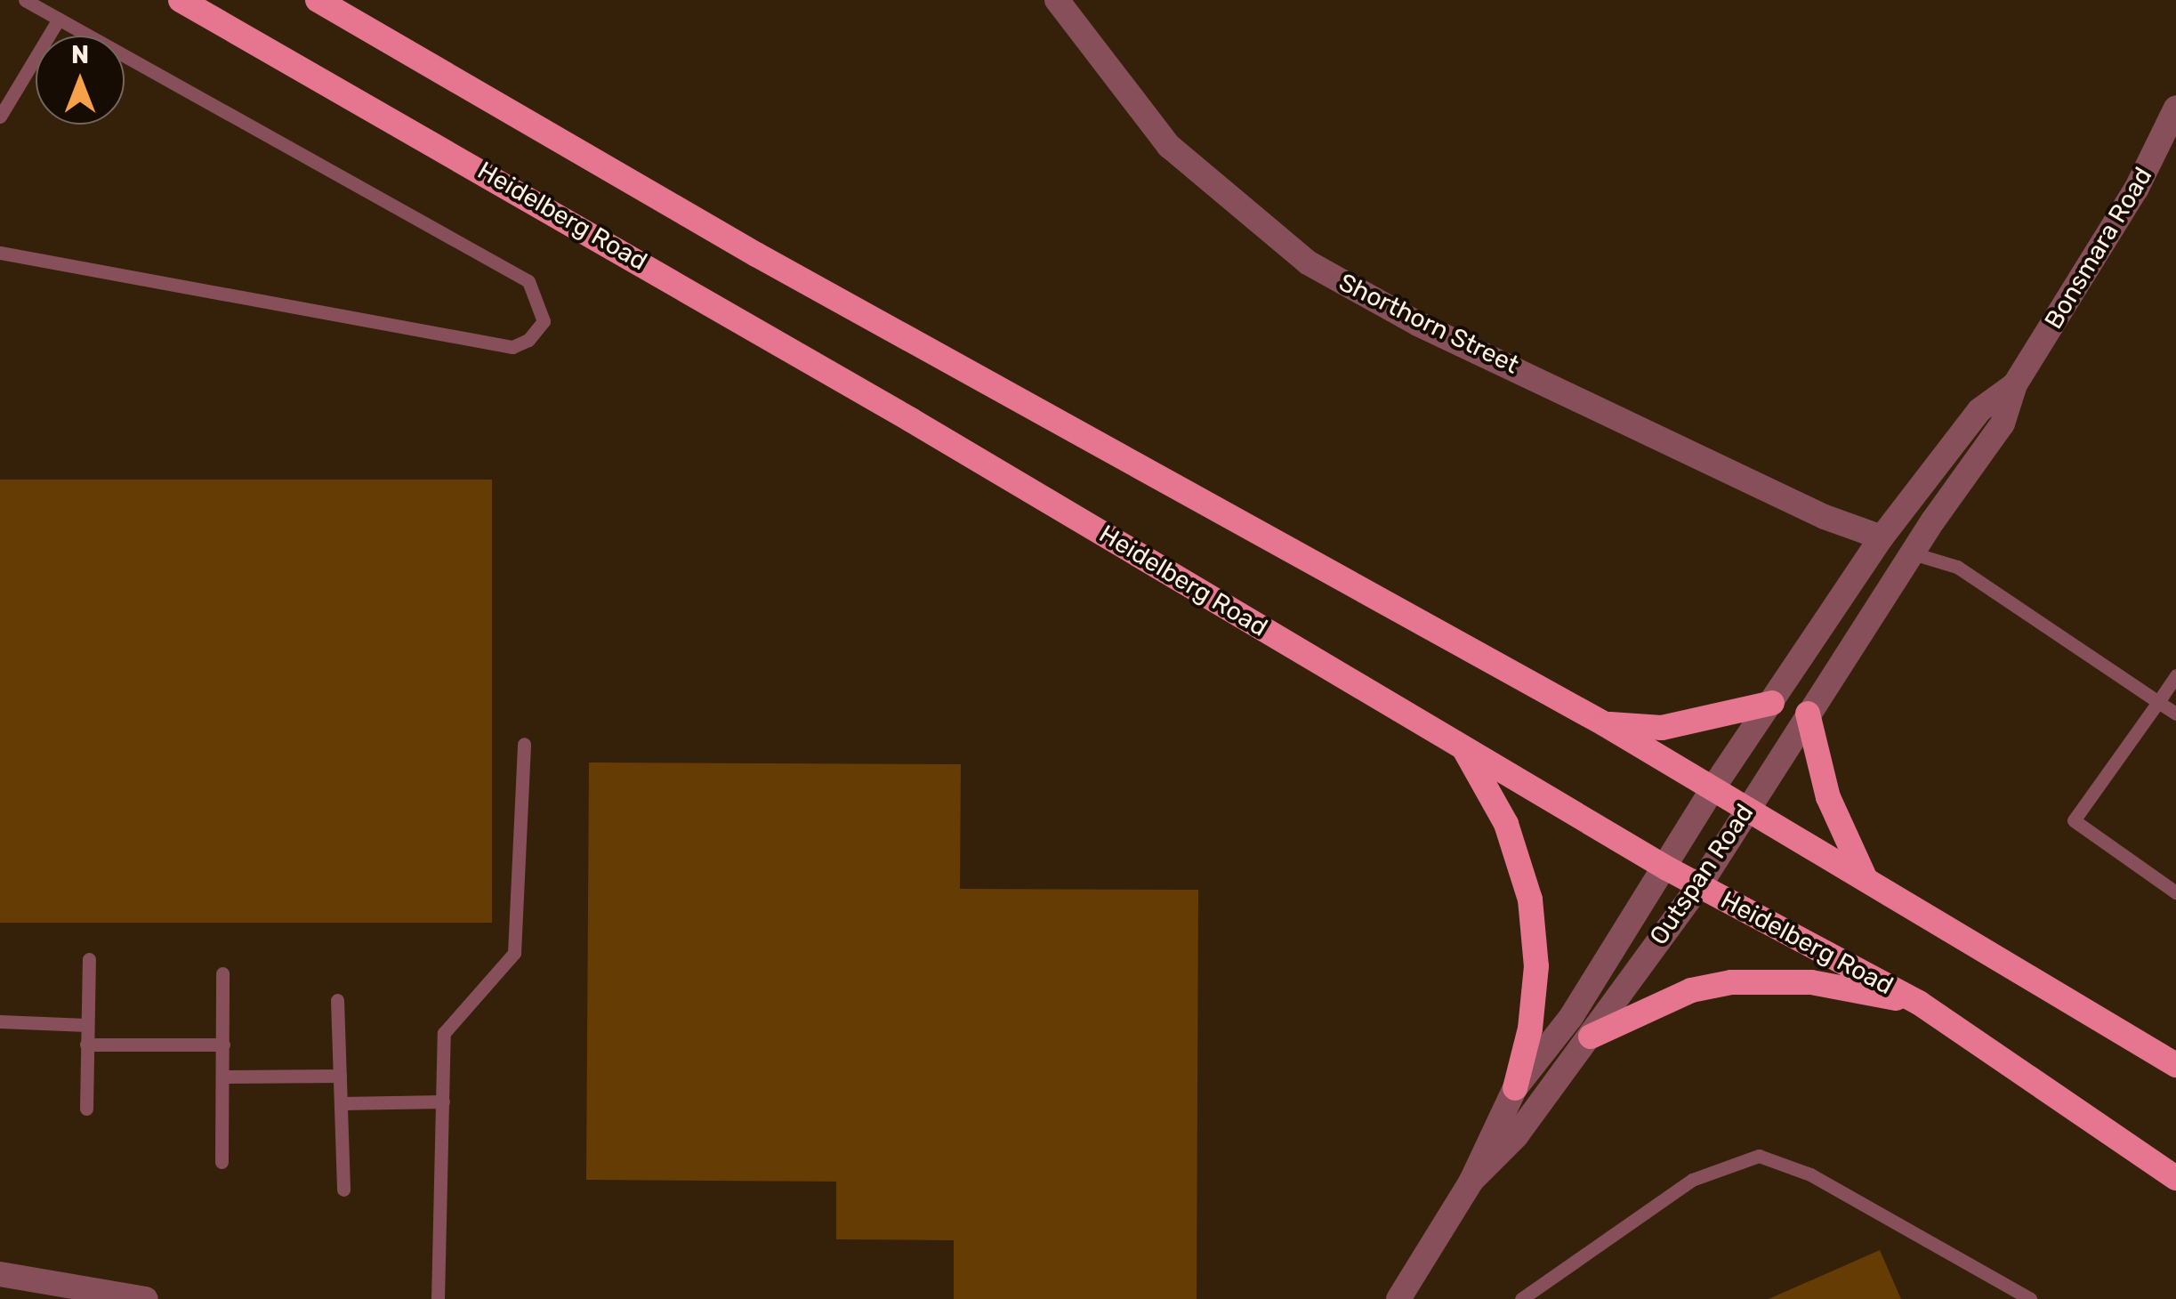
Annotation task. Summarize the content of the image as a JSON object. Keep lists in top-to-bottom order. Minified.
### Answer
{"streets":{"main road":["Heidelberg Road"],"street":["Bonsmara Road","Shorthorn Street","Outspan Road"]},"crossings":[["Heidelberg Road","Outspan Road"],["Bonsmara Road","Shorthorn Street"],["Bonsmara Road","Outspan Road"],["Shorthorn Street","Outspan Road"]],"north":"top"}
